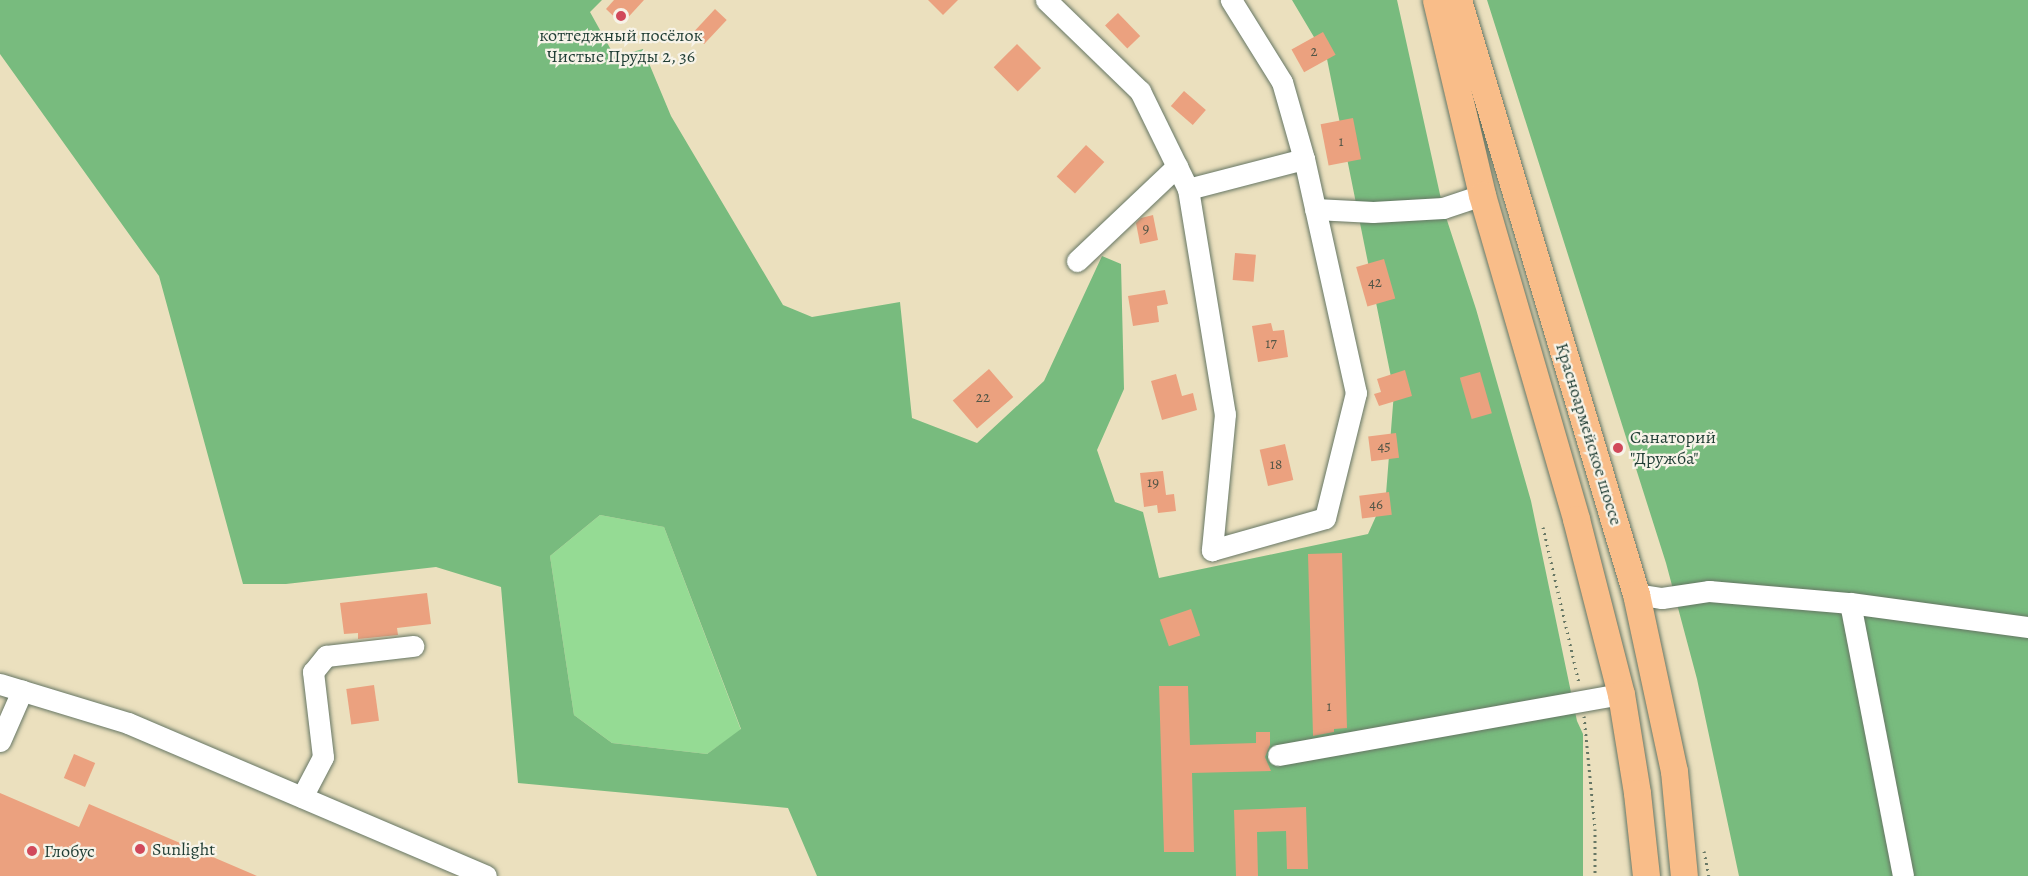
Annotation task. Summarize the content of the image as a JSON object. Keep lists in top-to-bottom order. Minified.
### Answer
{"streets":{"main road":["Красноармейское шоссе"]},"places":["коттеджный посёлок Чистые Пруды 2, 36","Санаторий \"Дружба\"","Sunlight","Глобус"],"house_numbers":["2","1","9","42","17","22","45","18","19","46","1"]}
